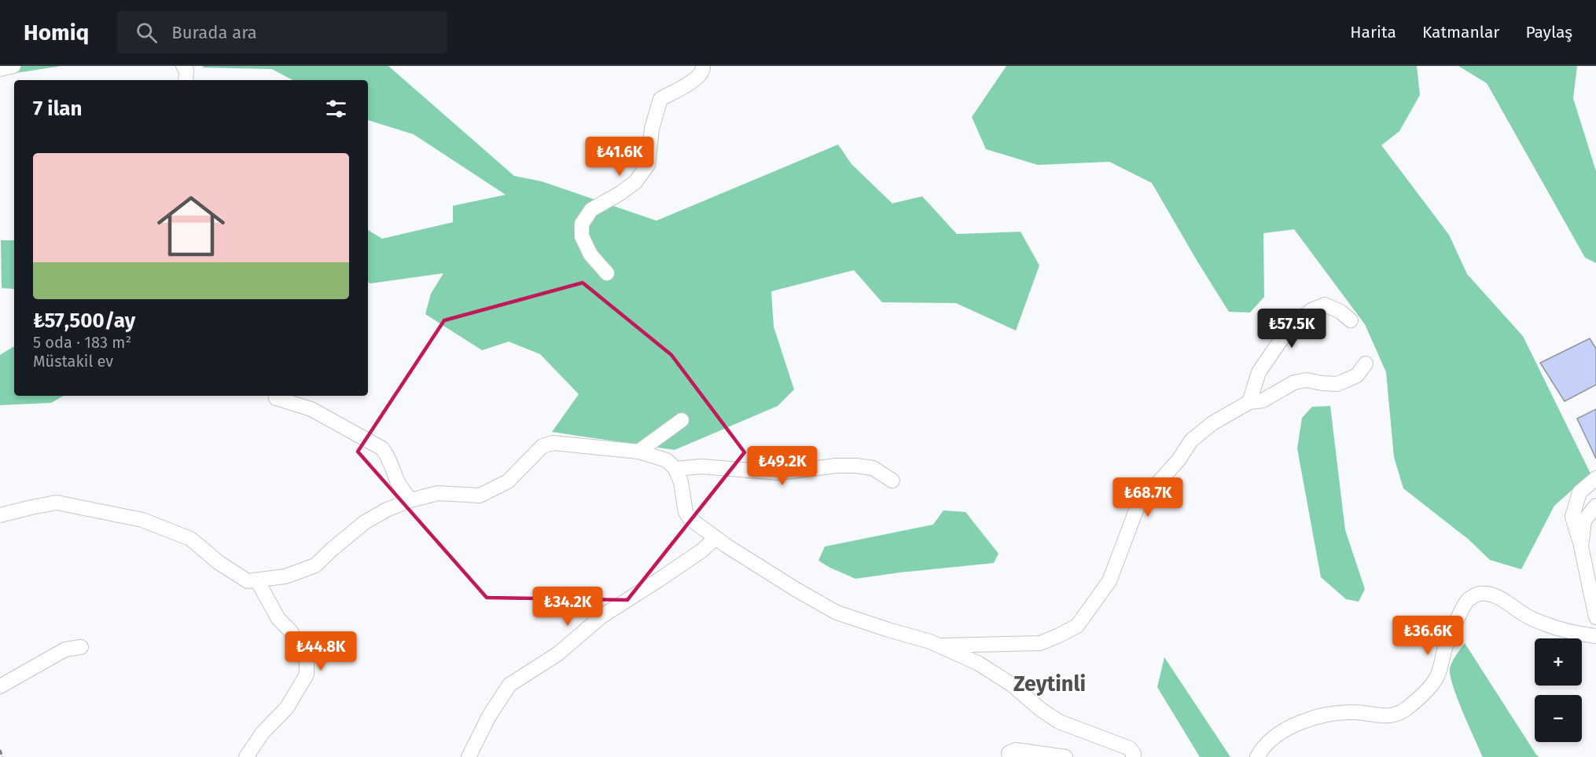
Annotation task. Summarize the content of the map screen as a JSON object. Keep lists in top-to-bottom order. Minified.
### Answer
{"districts":["Zeytinli"],"page":{"header":"Homiq","search":"Burada ara","nav":["Harita","Katmanlar","Paylaş"],"heading":"7 ilan","price":["₺41.6K","₺57.5K","₺49.2K","₺68.7K","₺34.2K","₺36.6K","₺44.8K"],"list":[{"name":"₺57,500/ay","note":"5 oda · 183 m² · Müstakil ev"}],"map_buttons":["+","−"]}}
